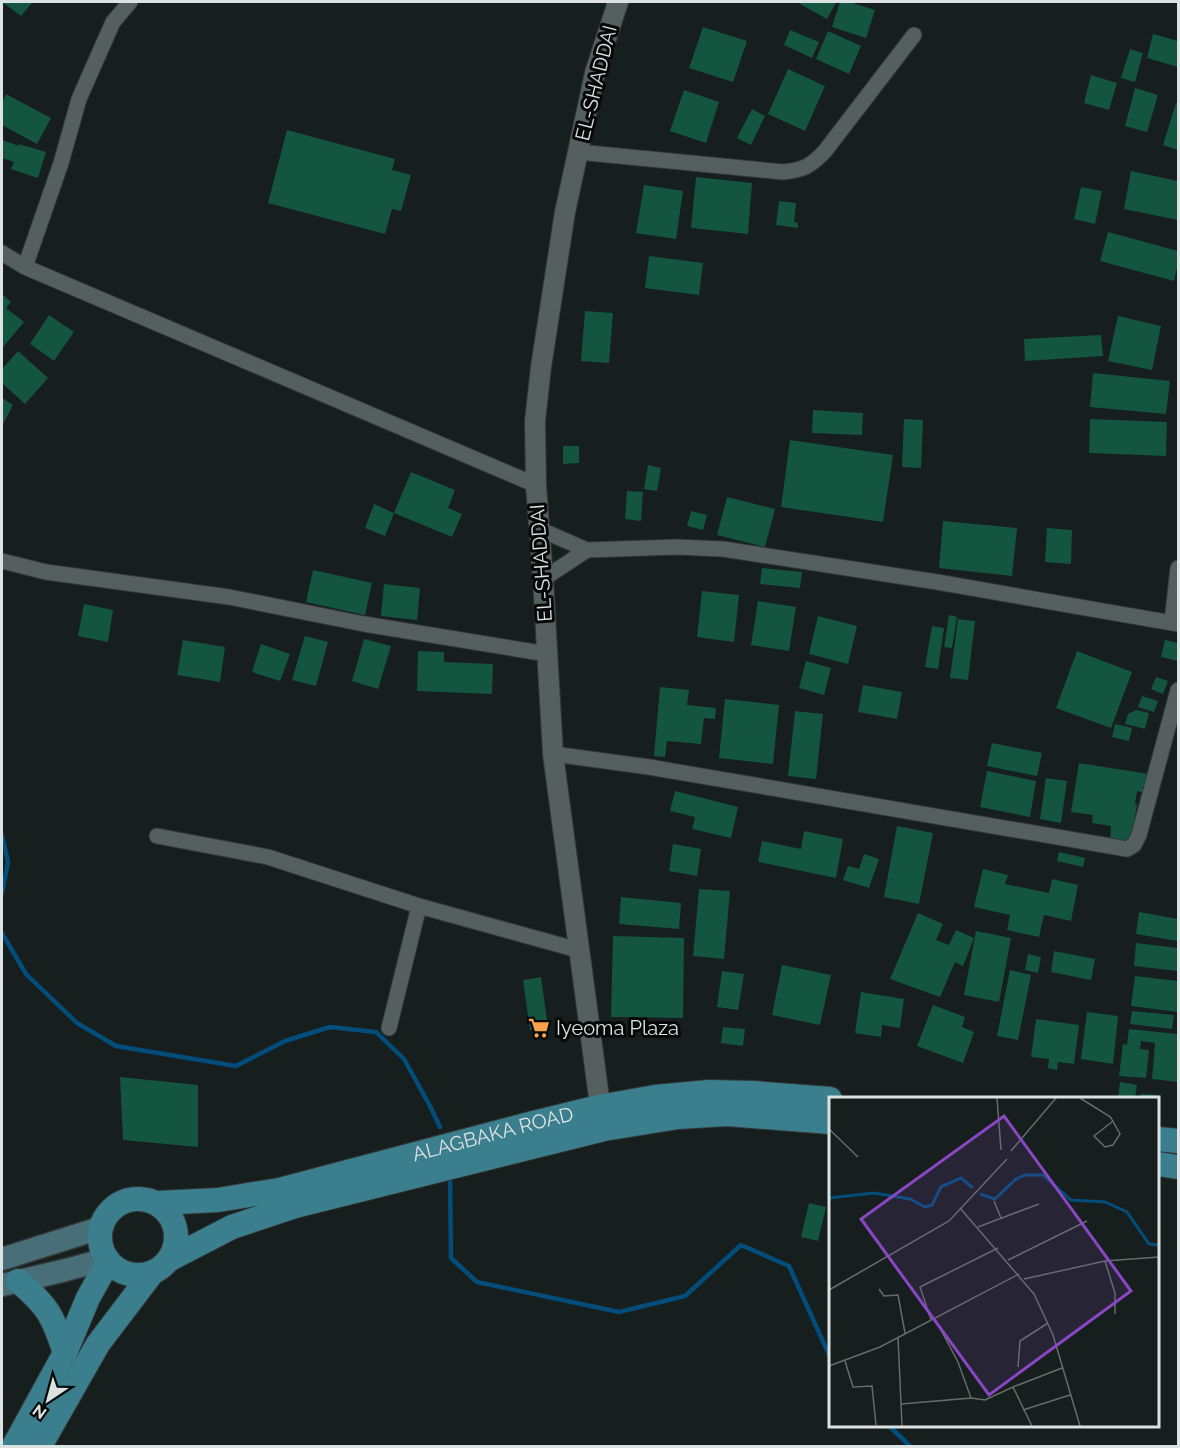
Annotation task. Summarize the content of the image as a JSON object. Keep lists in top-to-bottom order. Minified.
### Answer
{"streets":{"main road":["ALAGBAKA ROAD"],"street":["EL-SHADDAI"]},"crossings":[["EL-SHADDAI","ALAGBAKA ROAD"]],"places":{"supermarket":["Iyeoma Plaza"]},"north":"bottom left"}
